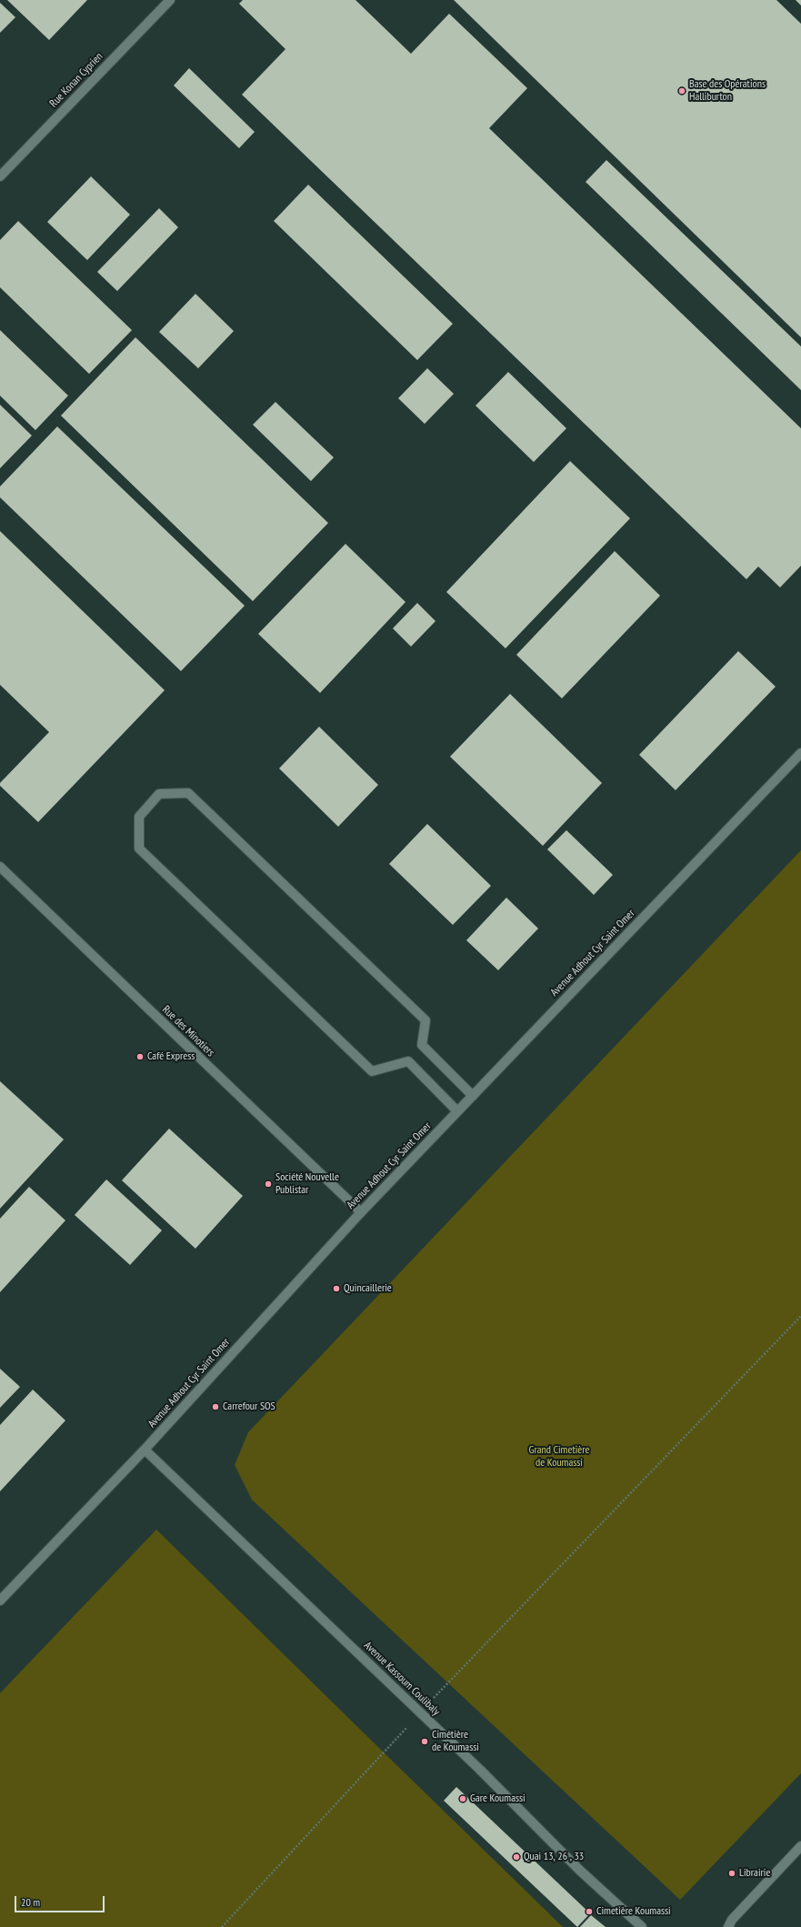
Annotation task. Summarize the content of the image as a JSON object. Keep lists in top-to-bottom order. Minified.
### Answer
{"streets":{"street":["Rue Konan Cyprien","Avenue Adhout Cyr Saint Omer","Rue des Minotiers","Avenue Kassoum Coulibaly"]},"crossings":[["Avenue Adhout Cyr Saint Omer","Rue des Minotiers"],["Avenue Adhout Cyr Saint Omer","Avenue Kassoum Coulibaly"]],"parks":["Grand Cimetière de Koumassi"],"places":["Base des Opérations Halliburton","Café Express","Société Nouvelle Publistar","Quincaillerie","Carrefour SOS","Cimétière de Koumassi","Gare Koumassi","Quai 13, 26 , 33","Librairie","Cimetière Koumassi"],"scale_bar":"20 m"}
